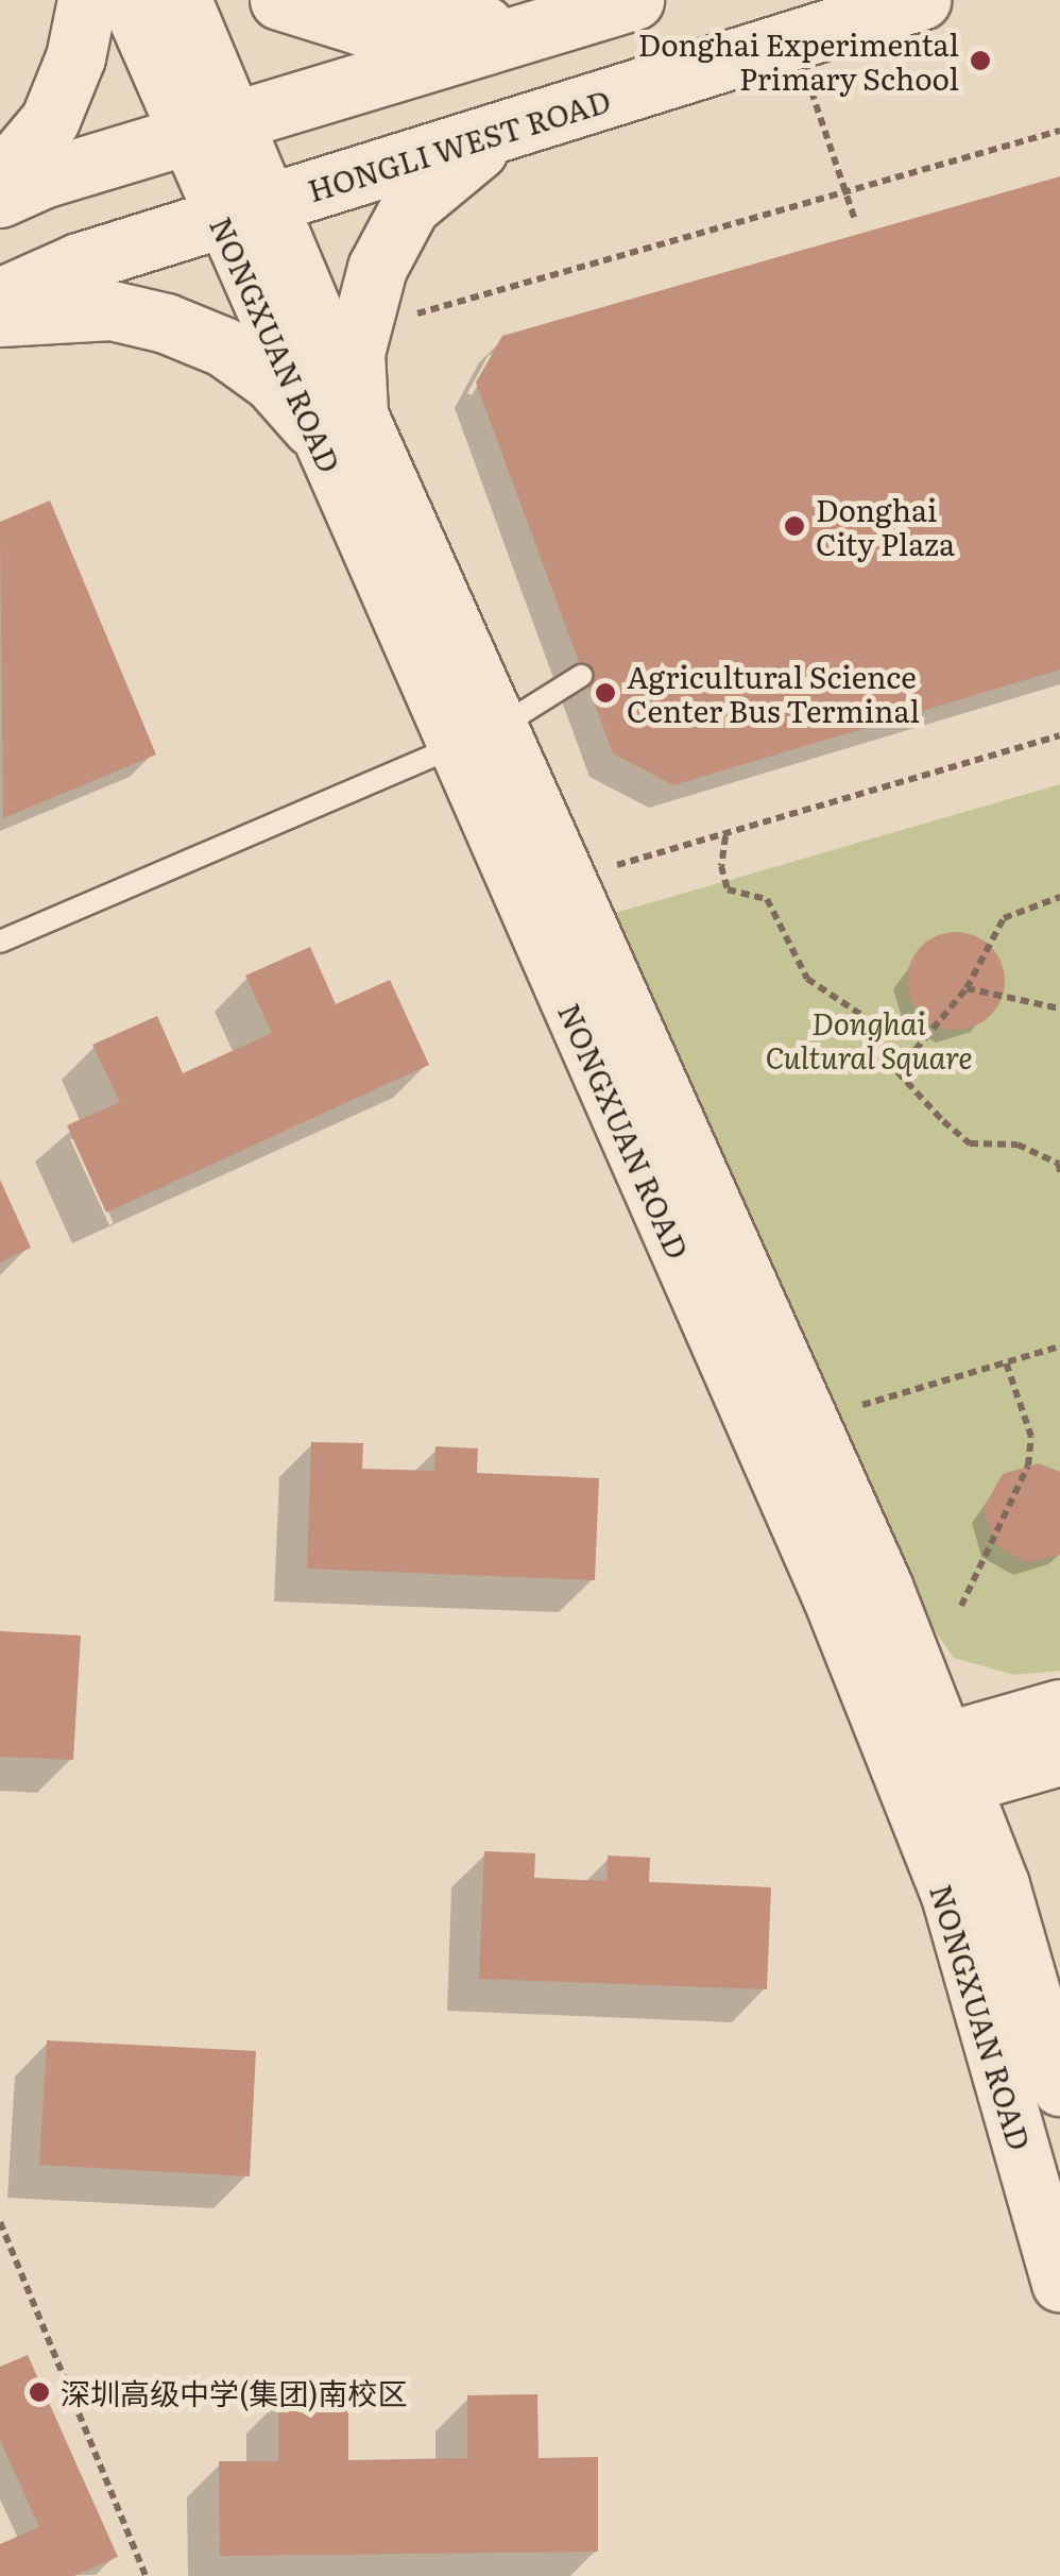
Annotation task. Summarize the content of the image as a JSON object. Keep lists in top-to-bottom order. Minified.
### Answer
{"streets":{"main road":["HONGLI WEST ROAD"],"street":["NONGXUAN ROAD"]},"crossings":[["HONGLI WEST ROAD","NONGXUAN ROAD"]],"parks":["Donghai Cultural Square"],"places":["Donghai Experimental Primary School","Donghai City Plaza","Agricultural Science Center Bus Terminal","深圳高级中学(集团)南校区"]}
